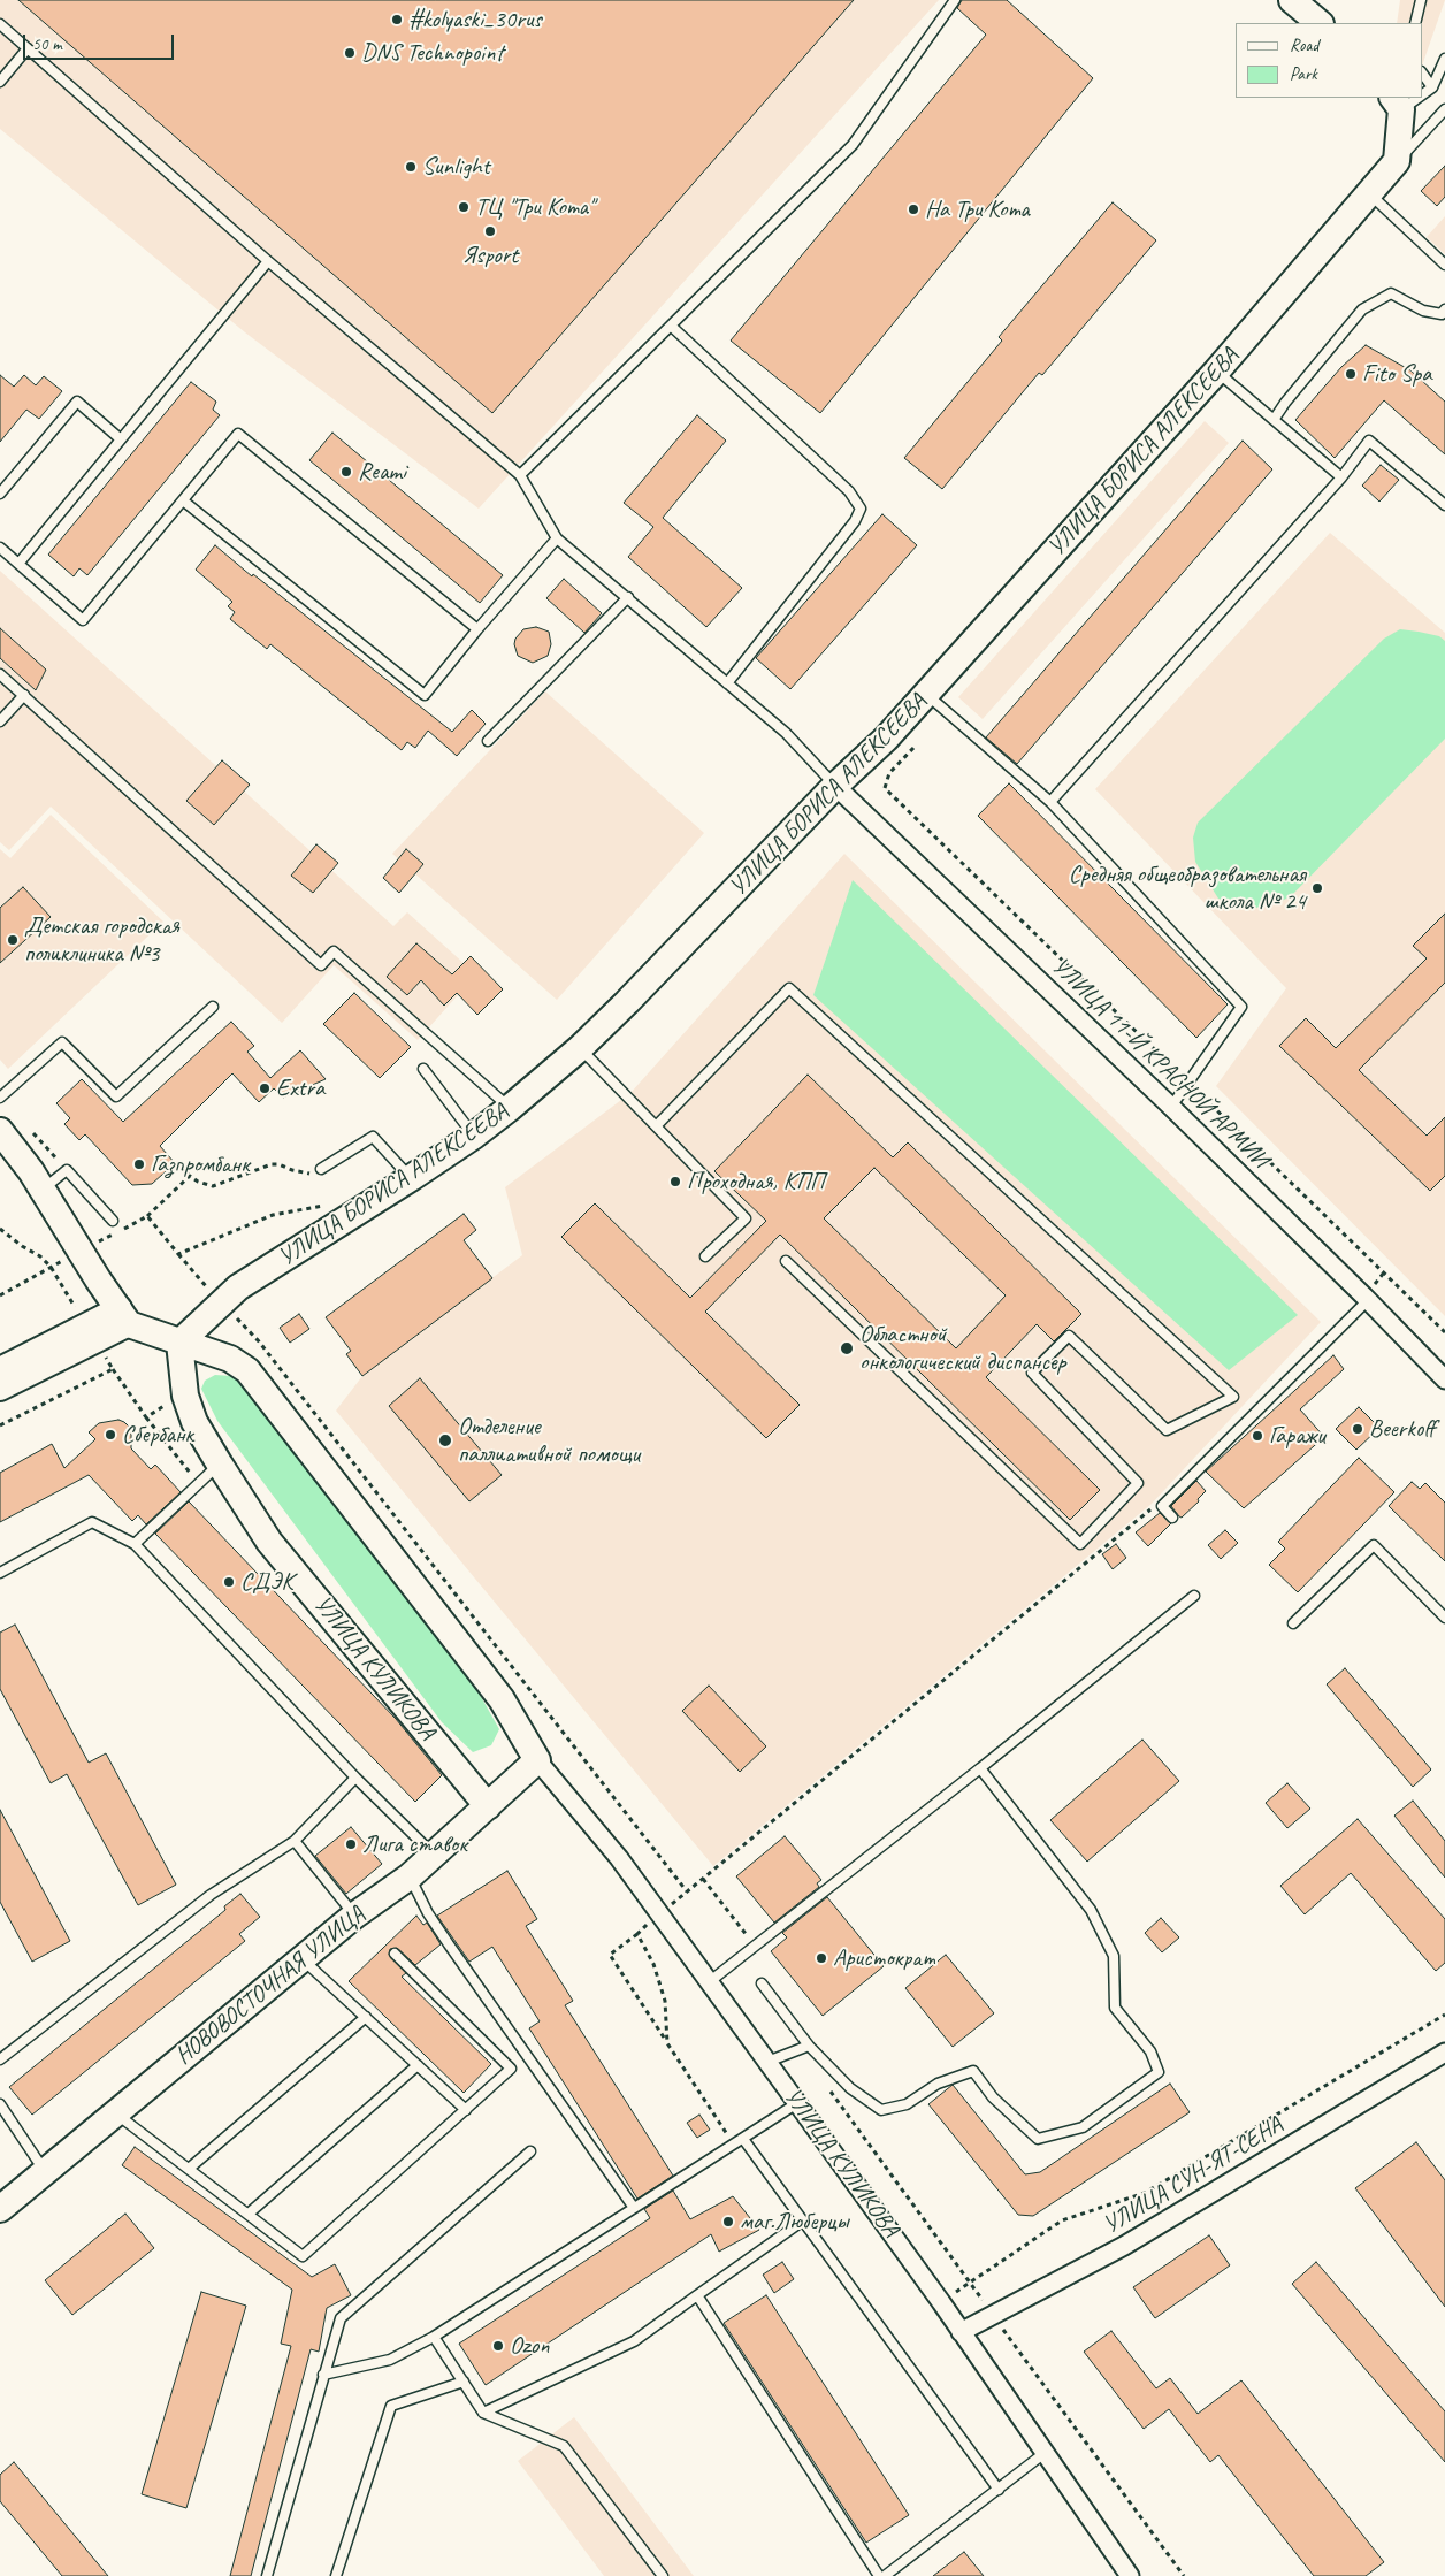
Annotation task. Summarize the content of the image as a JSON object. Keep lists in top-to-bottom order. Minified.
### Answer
{"streets":{"main road":["УЛИЦА БОРИСА АЛЕКСЕЕВА","УЛИЦА КУЛИКОВА","НОВОВОСТОЧНАЯ УЛИЦА"],"street":["УЛИЦА 11-Й КРАСНОЙ АРМИИ","УЛИЦА СУН-ЯТ-СЕНА"]},"crossings":[["УЛИЦА БОРИСА АЛЕКСЕЕВА","УЛИЦА 11-Й КРАСНОЙ АРМИИ"],["УЛИЦА БОРИСА АЛЕКСЕЕВА","УЛИЦА КУЛИКОВА"],["УЛИЦА КУЛИКОВА","НОВОВОСТОЧНАЯ УЛИЦА"],["УЛИЦА КУЛИКОВА","УЛИЦА СУН-ЯТ-СЕНА"]],"places":["#kolyaski_30rus","DNS Technopoint","Sunlight","ТЦ \"Три Кота\"","На Три Кота","Яsport","Fito Spa","Reami","Средняя общеобразовательная школа № 24","Детская городская поликлиника №3","Extra","Газпромбанк","Проходная, КПП","Областной онкологический диспансер","Beerkoff","Сбербанк","Гаражи","Отделение паллиативной помощи","СДЭК","Лига ставок","Аристократ","маг.Люберцы","Ozon"],"legend":["Road","Park"],"scale_bar":"50 m"}
